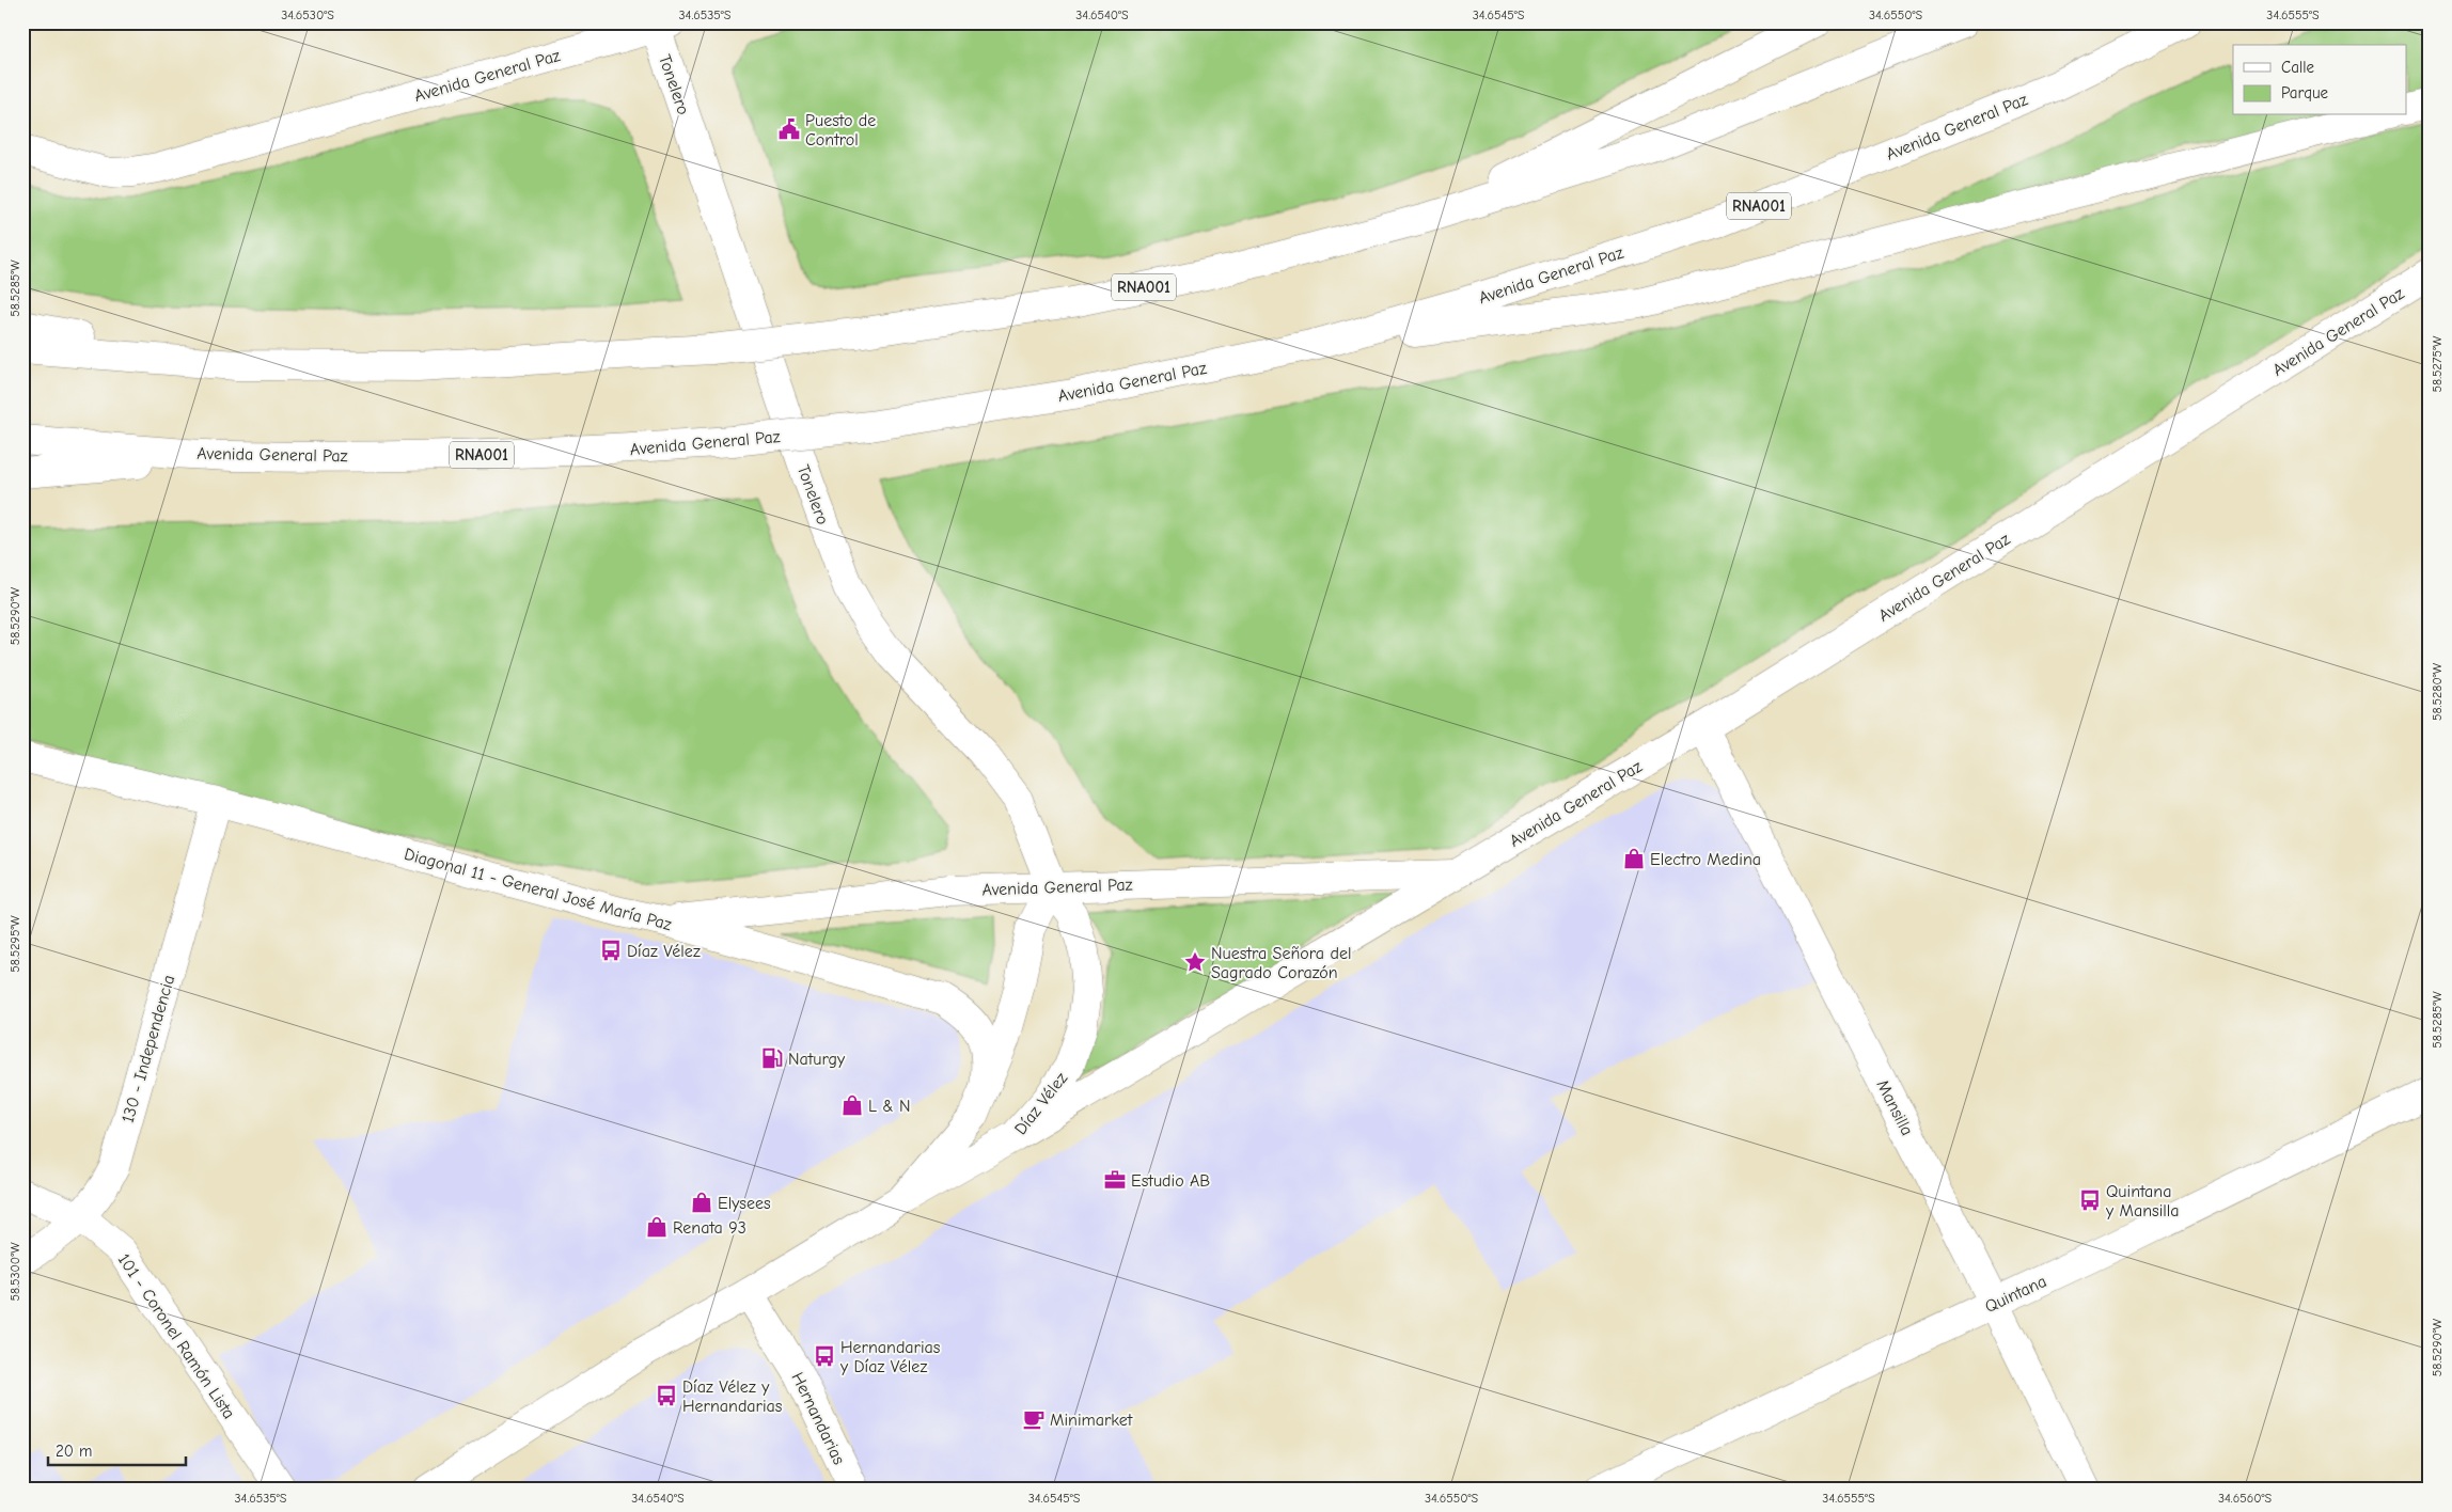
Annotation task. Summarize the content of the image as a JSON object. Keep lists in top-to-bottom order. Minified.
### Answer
{"streets":{"main road":["Avenida General Paz","Tonelero","RNA001","Diagonal 11 - General José María Paz","130 - Independencia","Díaz Vélez","Mansilla","Quintana","101 - Coronel Ramón Lista","Hernandarias"]},"crossings":[["Avenida General Paz","Tonelero"],["Avenida General Paz","Diagonal 11 - General José María Paz"],["Avenida General Paz","Díaz Vélez"],["Avenida General Paz","Mansilla"],["Tonelero","Díaz Vélez"],["Diagonal 11 - General José María Paz","130 - Independencia"],["130 - Independencia","101 - Coronel Ramón Lista"],["Díaz Vélez","Hernandarias"],["Mansilla","Quintana"]],"places":{"public building":["Puesto de Control"],"shop":["Electro Medina","L & N","Elysees","Renata 93"],"bus stop":["Díaz Vélez","Quintana y Mansilla","Hernandarias y Díaz Vélez","Díaz Vélez y Hernandarias"],"place":["Nuestra Señora del Sagrado Corazón"],"fuel station":["Naturgy"],"office":["Estudio AB"],"cafe":["Minimarket"]},"legend":["Calle","Parque"],"scale_bar":"20 m","coordinates":["34.6530°S","34.6535°S","34.6540°S","34.6545°S","34.6550°S","34.6555°S","58.5285°W","58.5275°W","58.5290°W","58.5280°W","58.5295°W","58.5300°W","34.6560°S"]}
